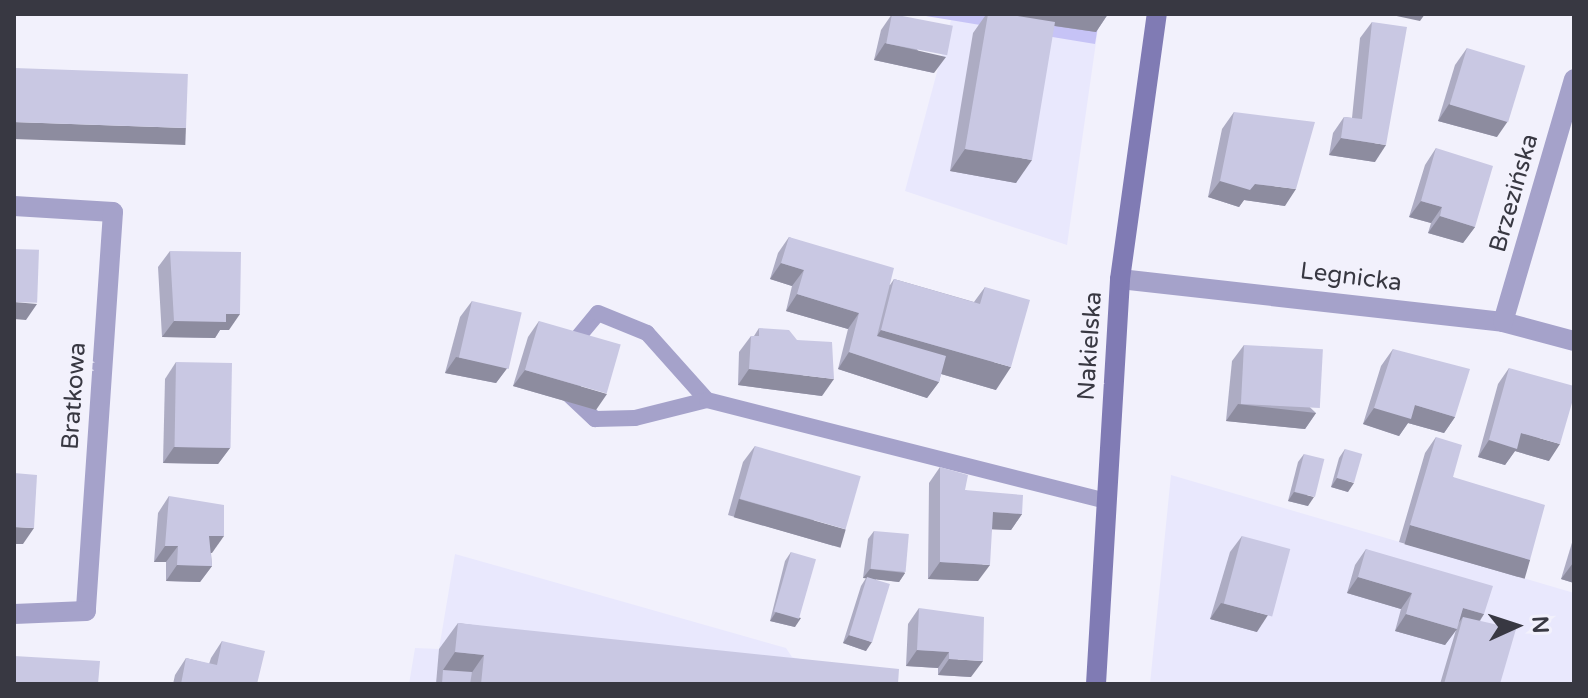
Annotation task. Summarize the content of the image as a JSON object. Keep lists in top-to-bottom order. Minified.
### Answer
{"streets":{"main road":["Nakielska"],"street":["Brzezińska","Legnicka","Bratkowa"]},"crossings":[["Brzezińska","Legnicka"],["Legnicka","Nakielska"]],"north":"right"}
